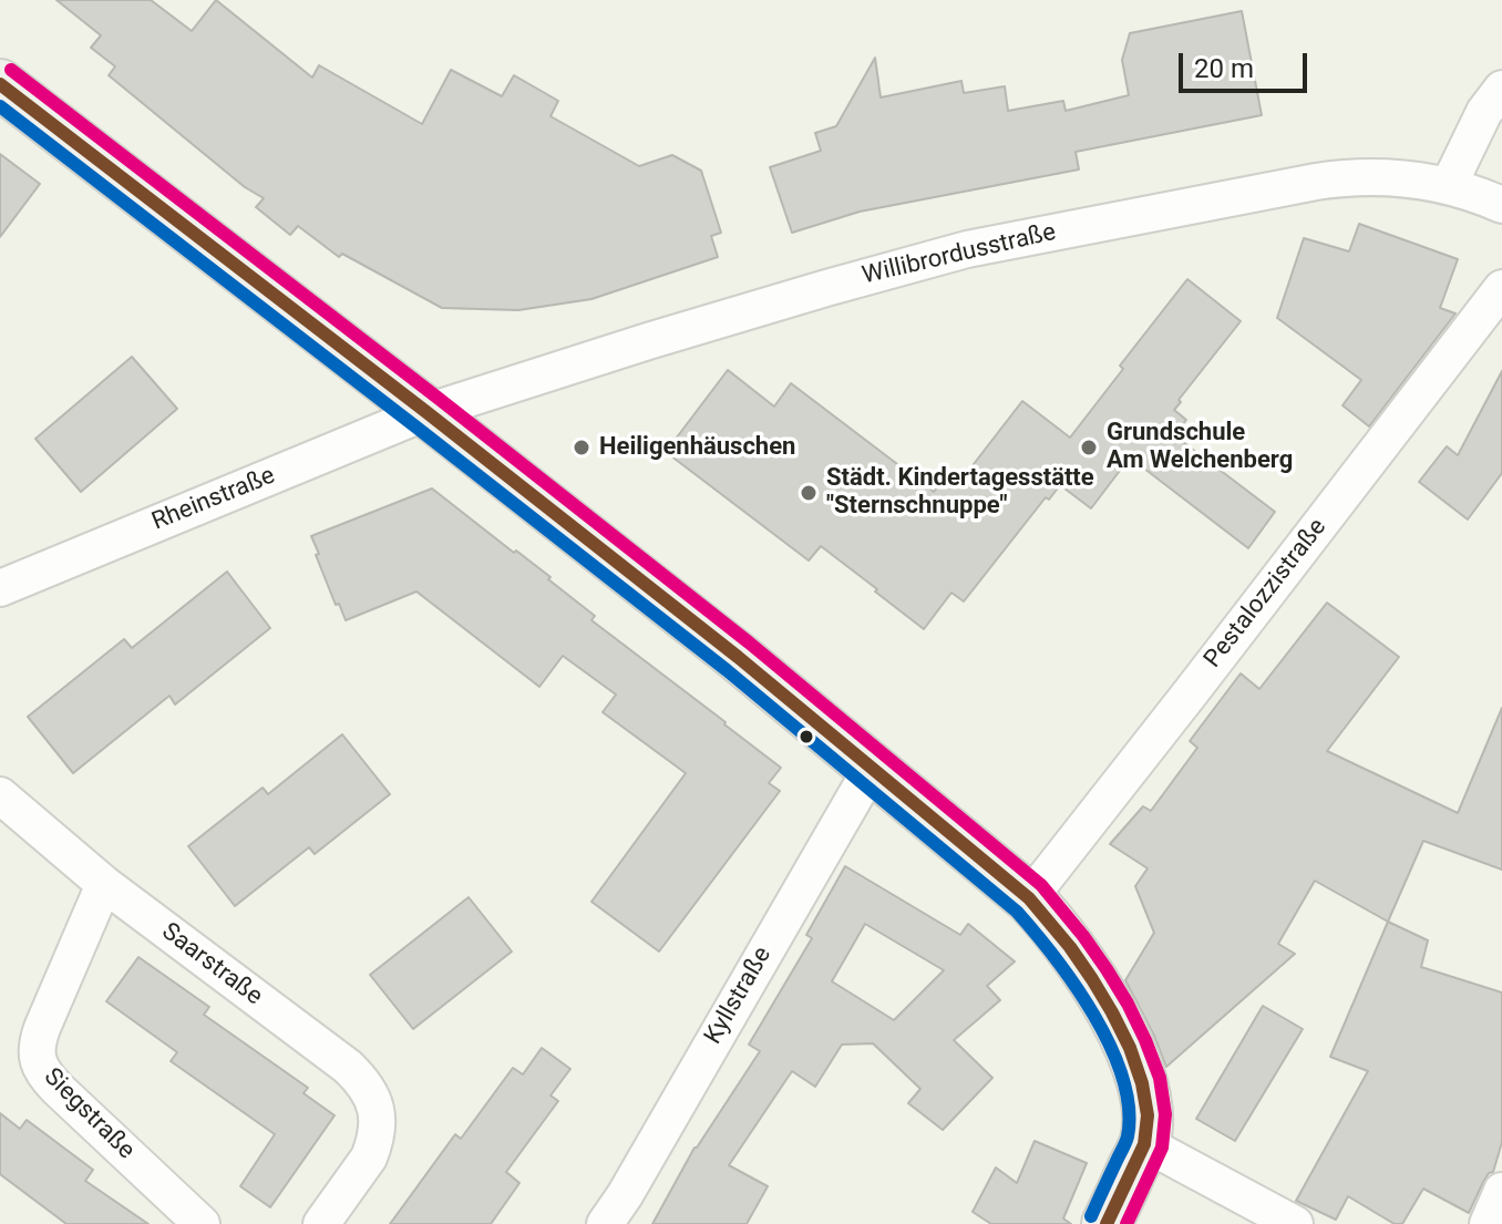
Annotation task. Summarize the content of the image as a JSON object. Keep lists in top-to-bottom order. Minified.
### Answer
{"streets":{"street":["Willibrordusstraße","Rheinstraße","Pestalozzistraße","Saarstraße","Kyllstraße","Siegstraße"]},"crossings":[["Willibrordusstraße","Rheinstraße"],["Saarstraße","Siegstraße"]],"places":["Heiligenhäuschen","Grundschule Am Welchenberg","Städt. Kindertagesstätte \"Sternschnuppe\""],"scale_bar":"20 m"}
